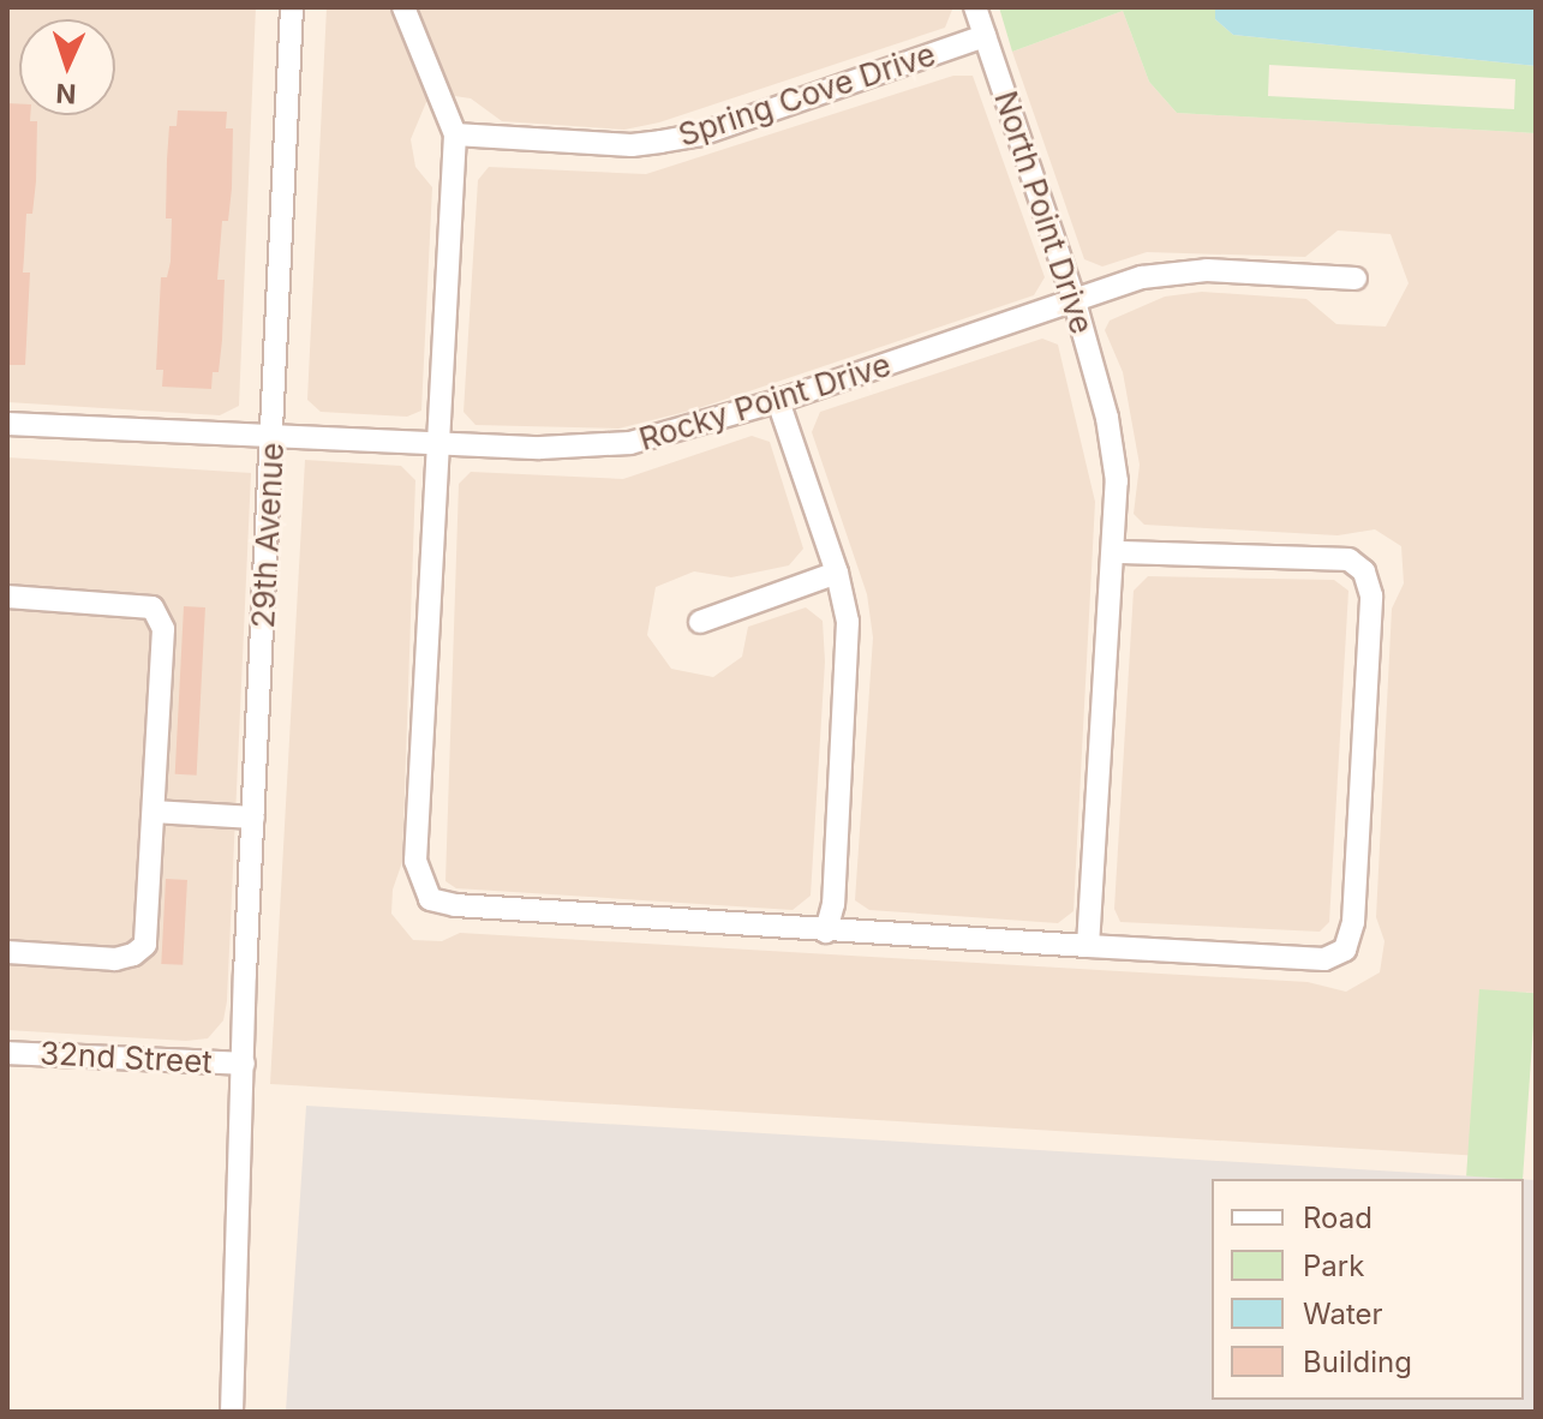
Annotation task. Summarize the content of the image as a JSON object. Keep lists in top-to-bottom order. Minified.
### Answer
{"streets":{"street":["Spring Cove Drive","North Point Drive","Rocky Point Drive","29th Avenue","32nd Street"]},"crossings":[["Spring Cove Drive","North Point Drive"],["North Point Drive","Rocky Point Drive"],["Rocky Point Drive","29th Avenue"],["29th Avenue","32nd Street"]],"legend":["Road","Park","Water","Building"],"north":"bottom"}
